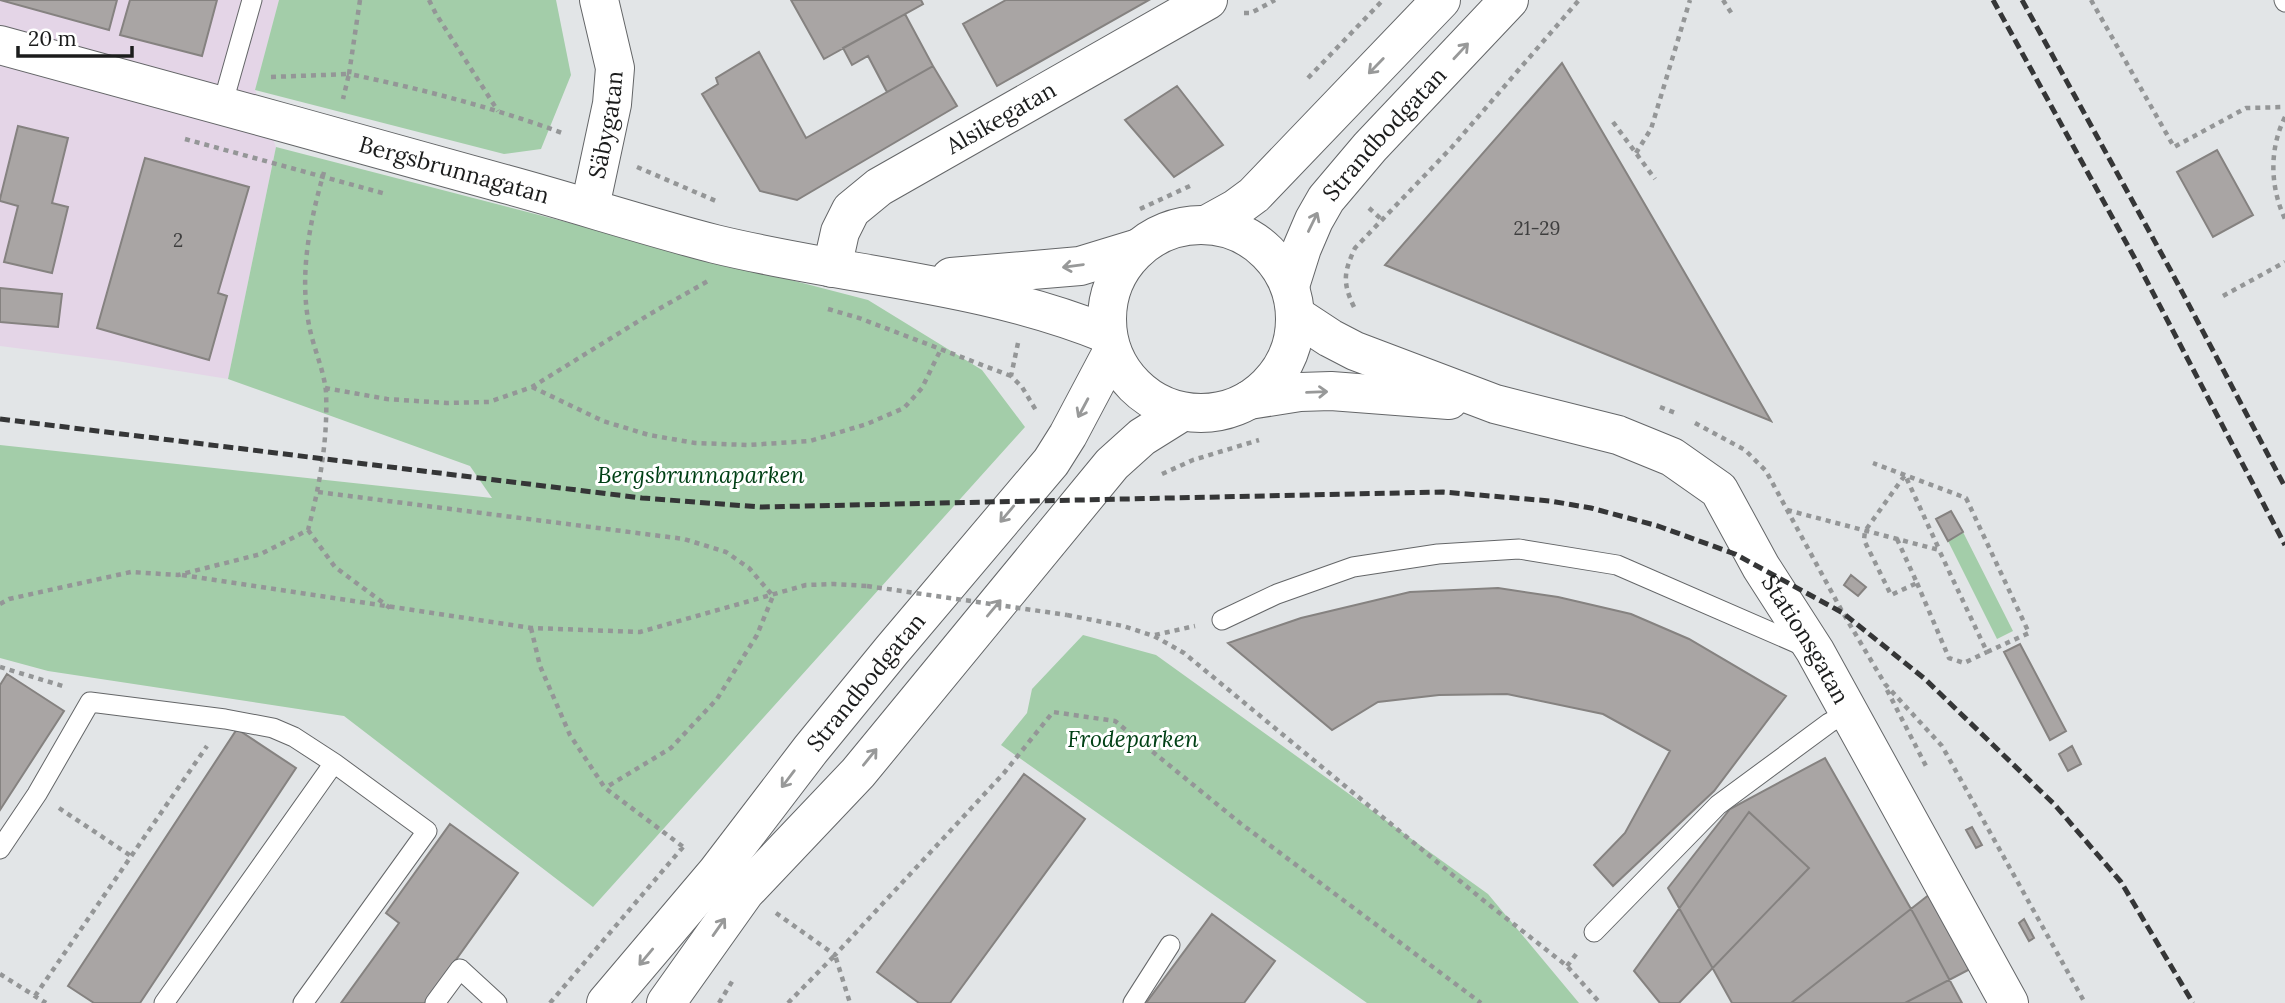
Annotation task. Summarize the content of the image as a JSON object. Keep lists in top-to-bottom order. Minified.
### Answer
{"streets":{"street":["Alsikegatan","Säbygatan","Strandbodgatan","Bergsbrunnagatan","Stationsgatan"]},"crossings":[["Alsikegatan","Bergsbrunnagatan"],["Säbygatan","Bergsbrunnagatan"],["Strandbodgatan","Bergsbrunnagatan"],["Strandbodgatan","Stationsgatan"],["Bergsbrunnagatan","Stationsgatan"]],"parks":["Bergsbrunnaparken","Frodeparken"],"house_numbers":["21-29","2"],"scale_bar":"20 m"}
